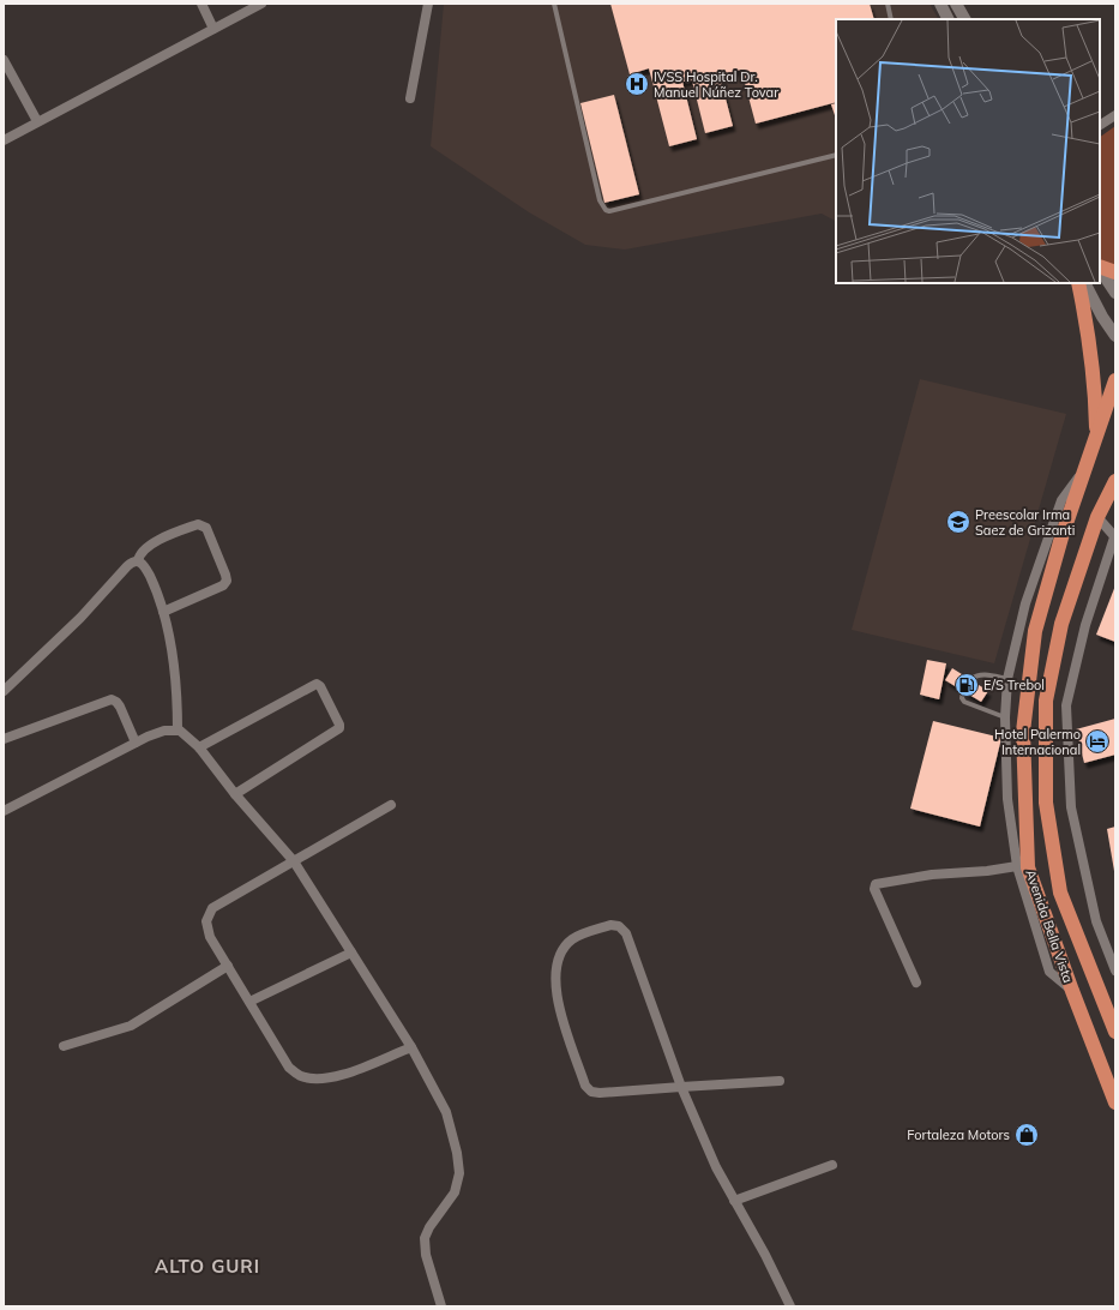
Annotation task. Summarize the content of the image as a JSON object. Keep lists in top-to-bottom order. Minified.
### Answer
{"streets":{"highway":["Avenida Bella Vista"]},"districts":["ALTO GURI"],"places":{"hospital":["IVSS Hospital Dr. Manuel Núñez Tovar"],"school or university":["Preescolar Irma Saez de Grizanti"],"fuel station":["E/S Trebol"],"hotel":["Hotel Palermo Internacional"],"shop":["Fortaleza Motors"]}}
